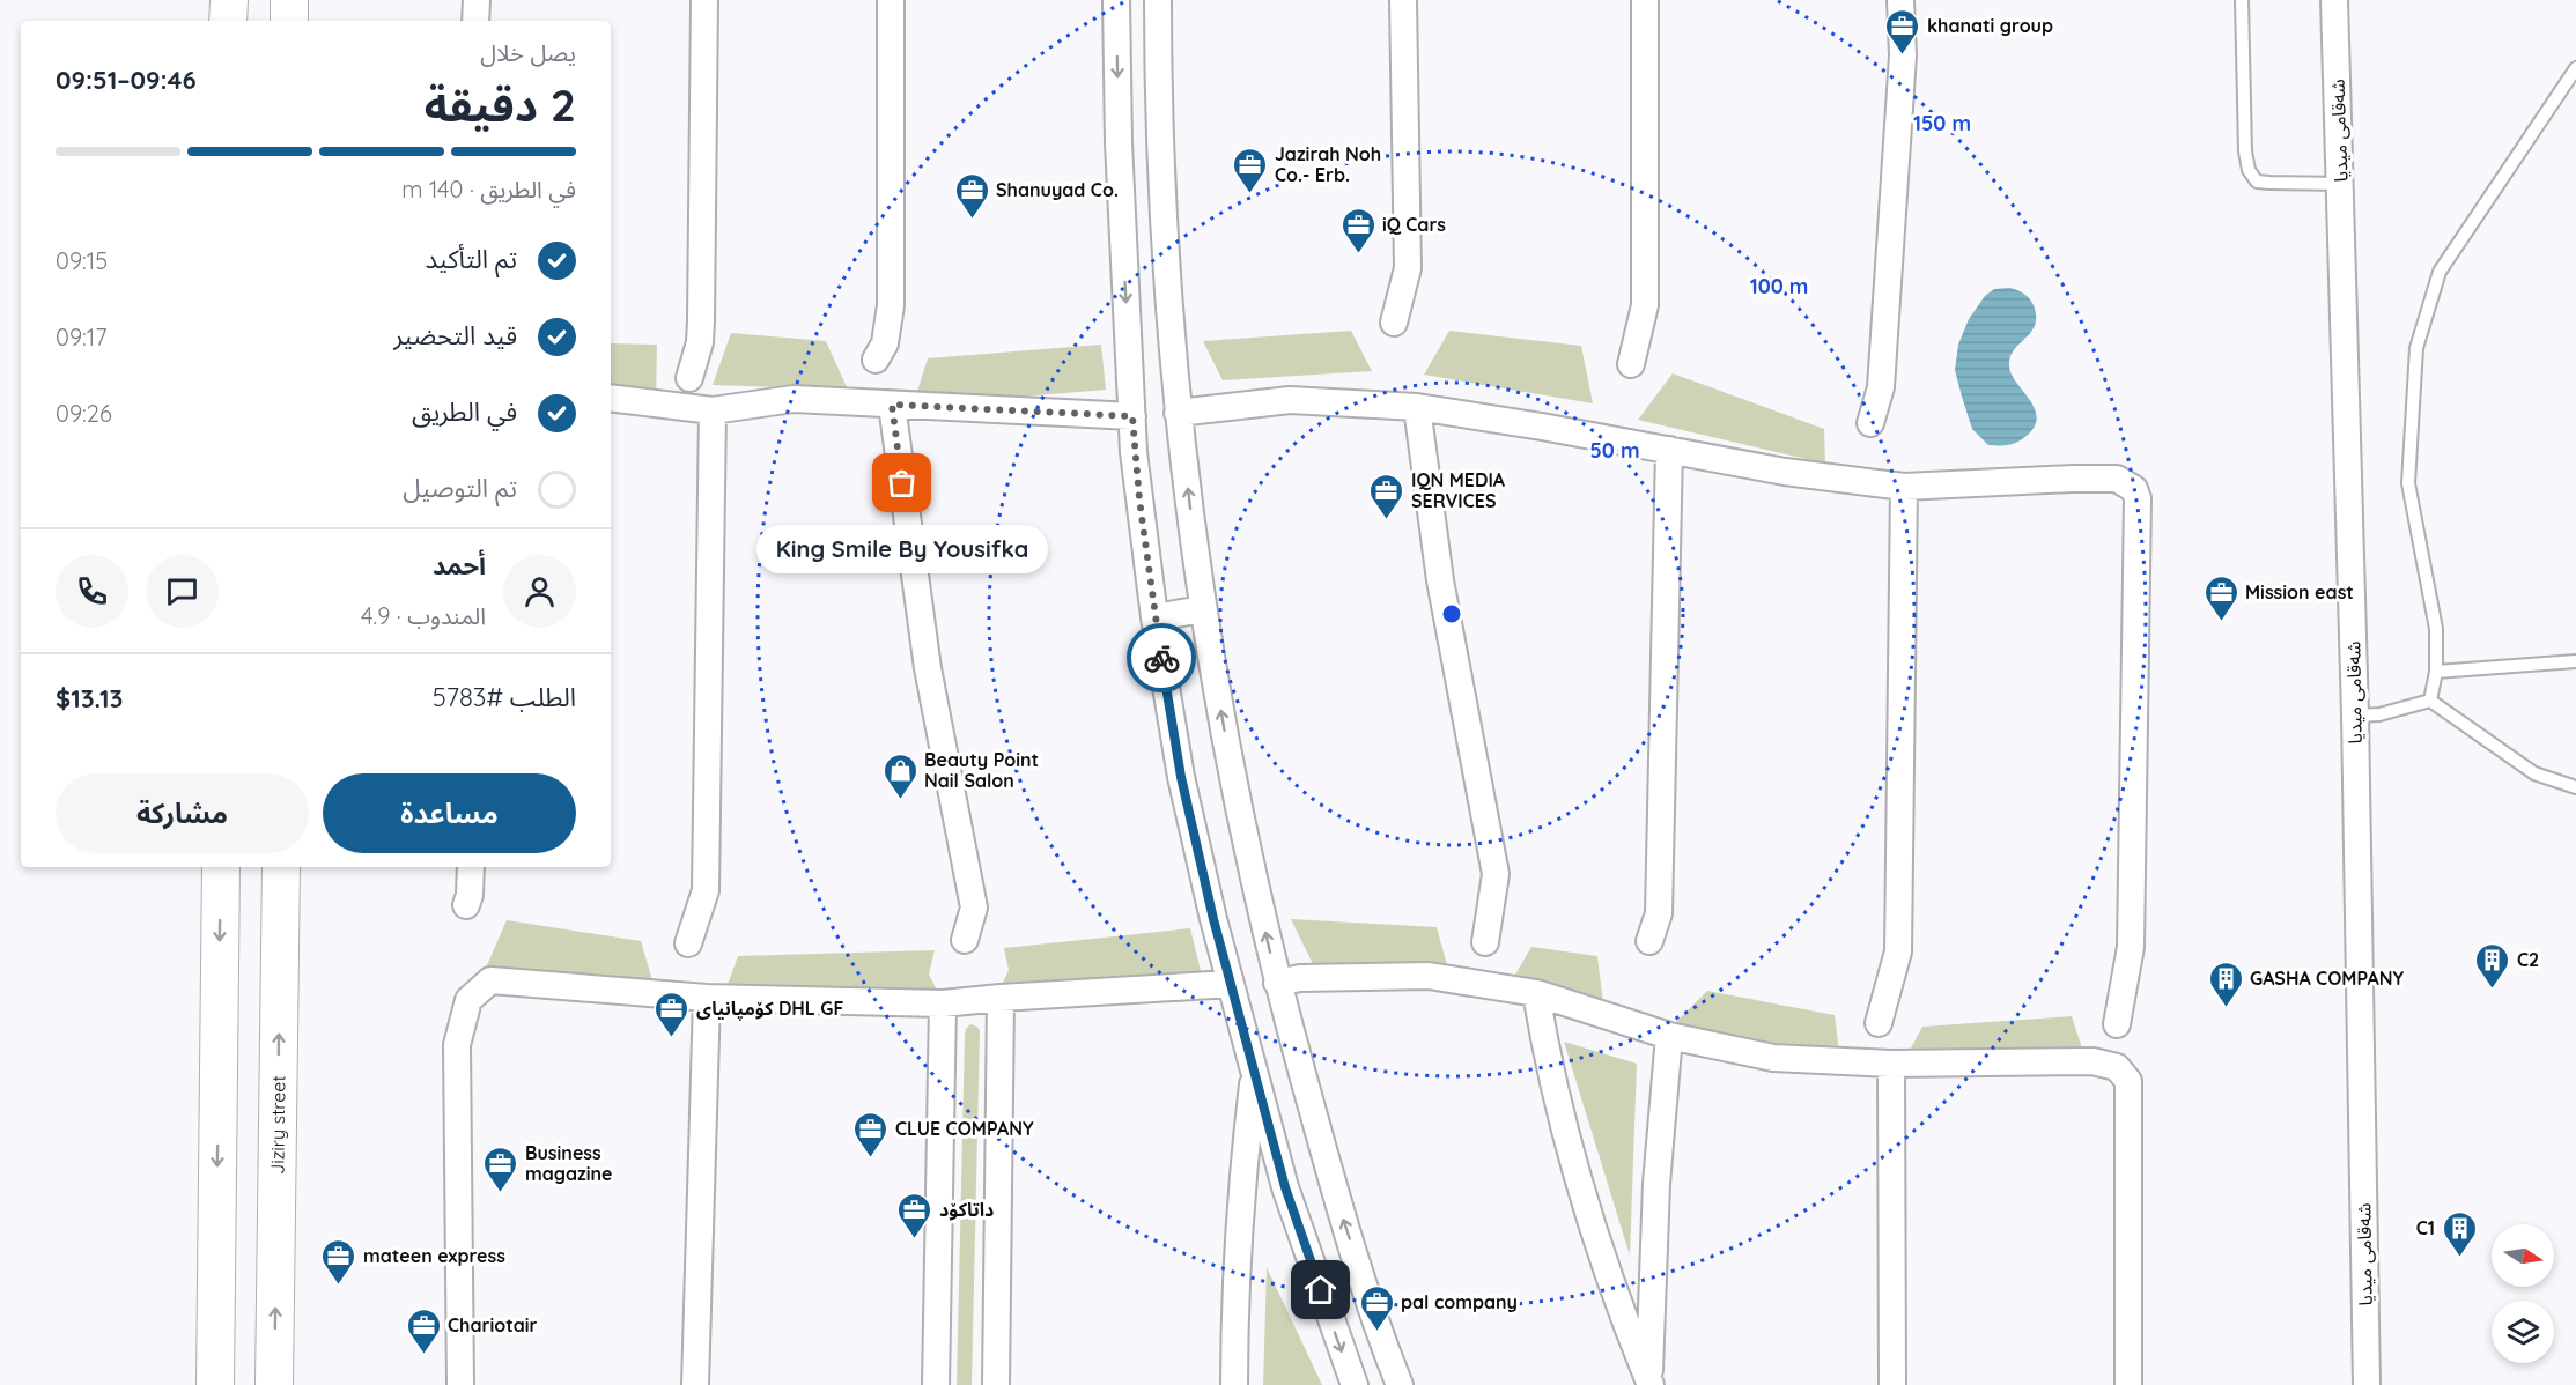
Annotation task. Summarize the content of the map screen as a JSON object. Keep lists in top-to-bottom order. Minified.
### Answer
{"streets":{"street":["شەقامی میدیا","Jiziry street"]},"places":{"office":["khanati group","Jazirah Noh Co.- Erb.","Shanuyad Co.","iQ Cars","IQN MEDIA SERVICES","Mission east","کۆمپانیای DHL GF","CLUE COMPANY","Business magazine","داتاکۆد","mateen express","pal company","Chariotair"],"other":["King Smile By Yousifka"],"shop":["Beauty Point Nail Salon"],"building":["C2","GASHA COMPANY","C1"]},"north":"right","page":{"heading":["2 دقيقة","يصل خلال","09:46–09:51"],"panel":["أحمد","المندوب · 4.9","الطلب #5783","$13.13"],"bar":"في الطريق · 140 m","list":[["تم التأكيد","09:15"],["قيد التحضير","09:17"],["في الطريق","09:26"],"تم التوصيل"],"bubble":"King Smile By Yousifka","buttons":["مساعدة","مشاركة"]},"rings":["150 m","100 m","50 m"]}
